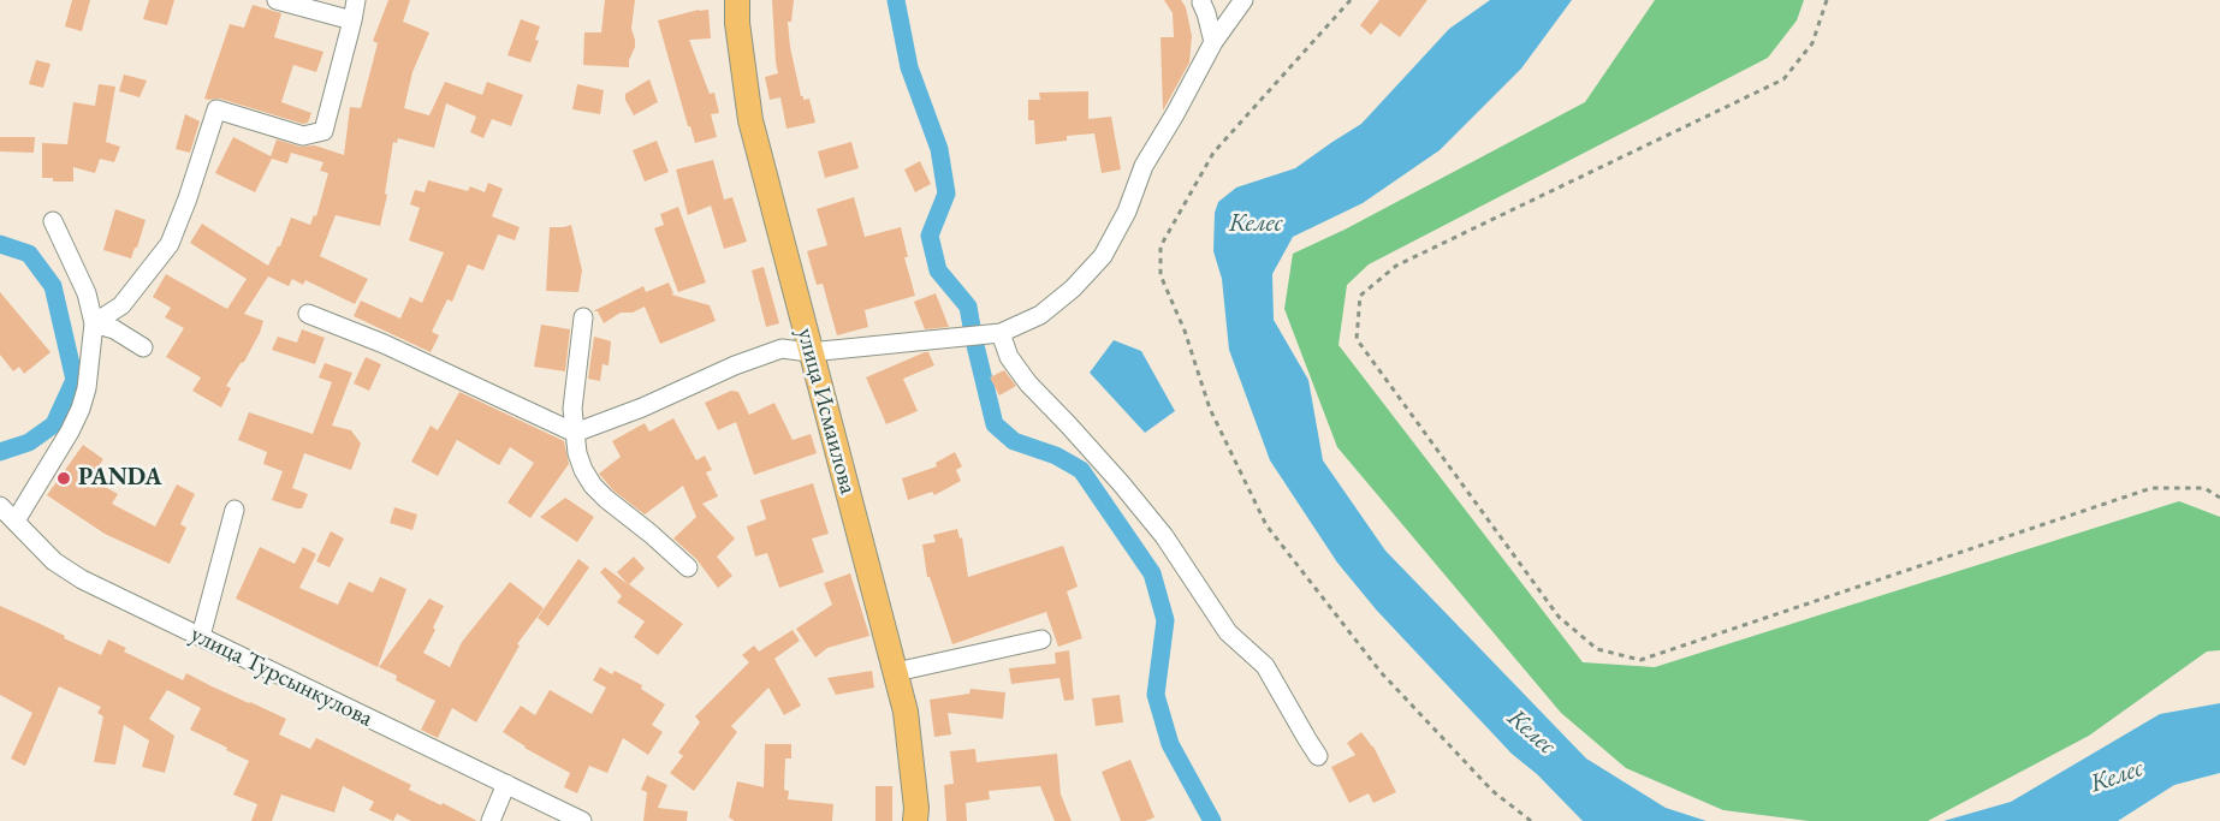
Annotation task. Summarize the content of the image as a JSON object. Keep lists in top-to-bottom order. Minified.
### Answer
{"streets":{"main road":["улица Исмаилова"],"street":["улица Турсынкулова"]},"water":["Келес"],"places":["PANDA"]}
